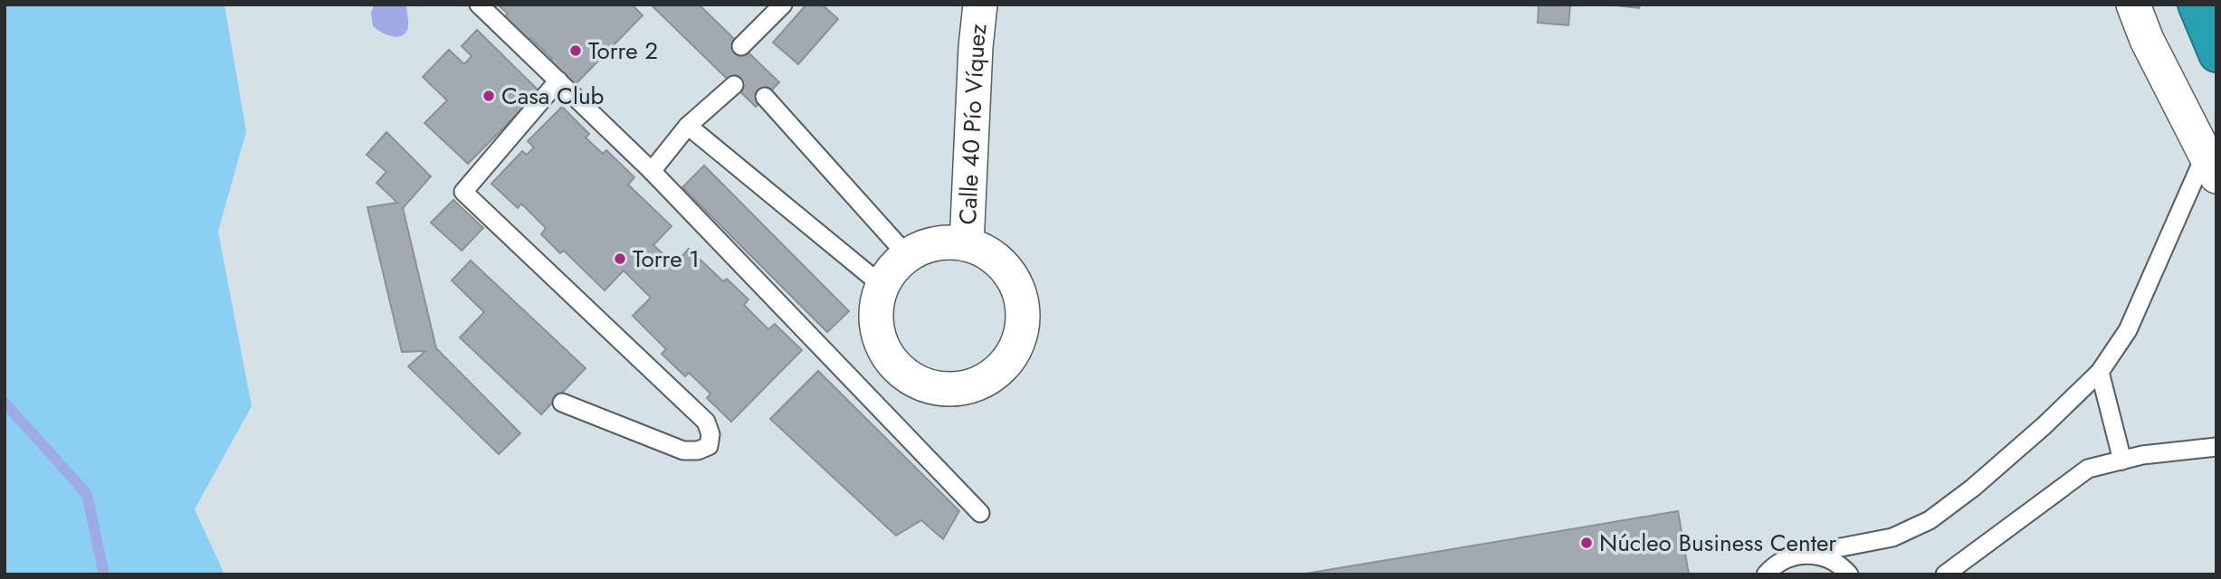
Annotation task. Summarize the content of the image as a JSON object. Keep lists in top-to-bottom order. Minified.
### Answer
{"streets":{"street":["Calle 40 Pío Víquez"]},"places":["Torre 2","Casa Club","Torre 1","Núcleo Business Center"]}
